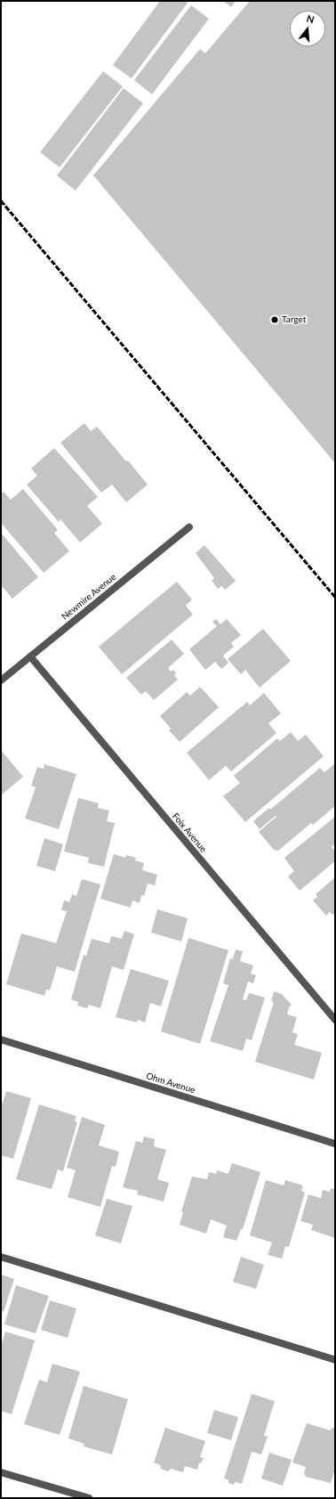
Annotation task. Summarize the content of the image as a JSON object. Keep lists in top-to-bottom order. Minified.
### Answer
{"streets":{"street":["Newmire Avenue","Foix Avenue","Ohm Avenue"]},"crossings":[["Newmire Avenue","Foix Avenue"]],"places":["Target"],"north":"top"}
